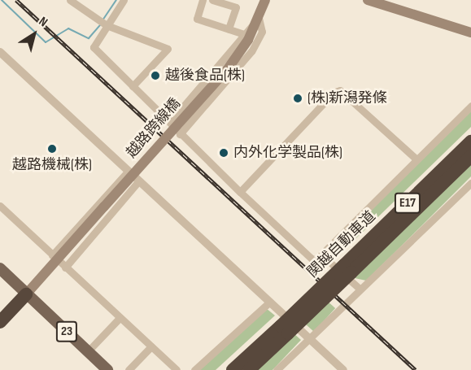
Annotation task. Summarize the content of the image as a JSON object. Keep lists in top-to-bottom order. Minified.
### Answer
{"streets":{"highway":["E17","関越自動車道"],"main road":["越路跨線橋","23"]},"crossings":[["越路跨線橋","23"]],"places":["越後食品(株)","(株)新潟発條","越路機械(株)","内外化学製品(株)"],"north":"top right"}
